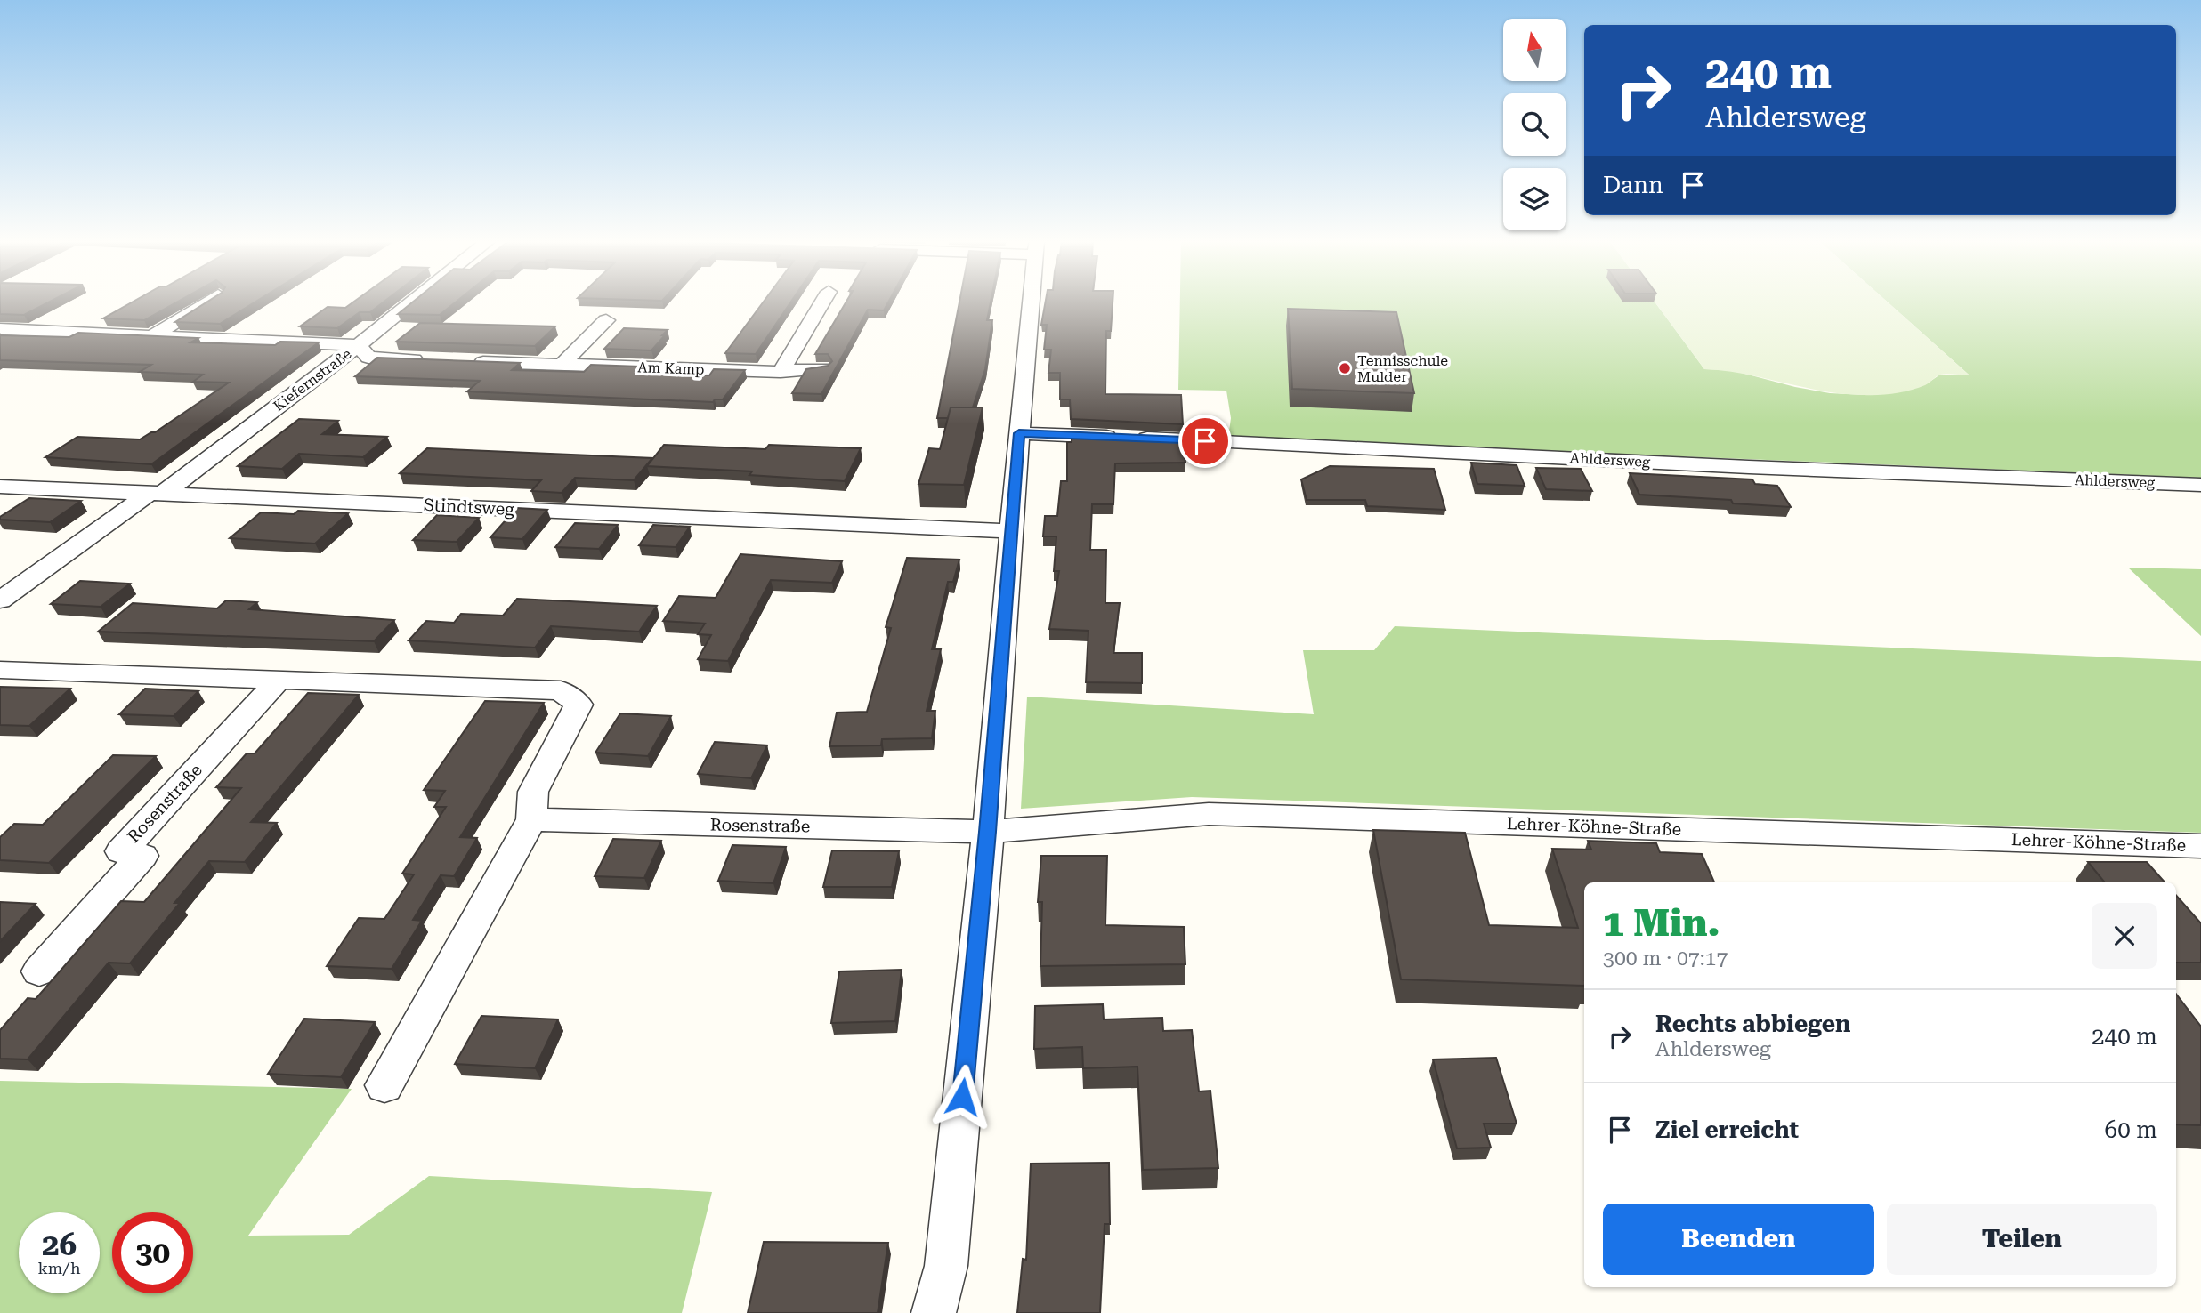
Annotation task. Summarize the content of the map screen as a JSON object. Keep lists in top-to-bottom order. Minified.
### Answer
{"streets":{"street":["Am Kamp","Kiefernstraße","Ahldersweg","Stindtsweg","Rosenstraße","Lehrer-Köhne-Straße"]},"crossings":[["Kiefernstraße","Stindtsweg"],["Rosenstraße","Lehrer-Köhne-Straße"]],"places":["Tennisschule Mulder"],"north":"top","page":{"turn":["240 m","Ahldersweg"],"then":"Dann","heading":["1 Min.","300 m · 07:17"],"list":[{"name":"Rechts abbiegen","note":"Ahldersweg","value":"240 m"},{"name":"Ziel erreicht","value":"60 m"}],"buttons":["Beenden","Teilen"],"speed":"26 km/h","limit":"30"}}
